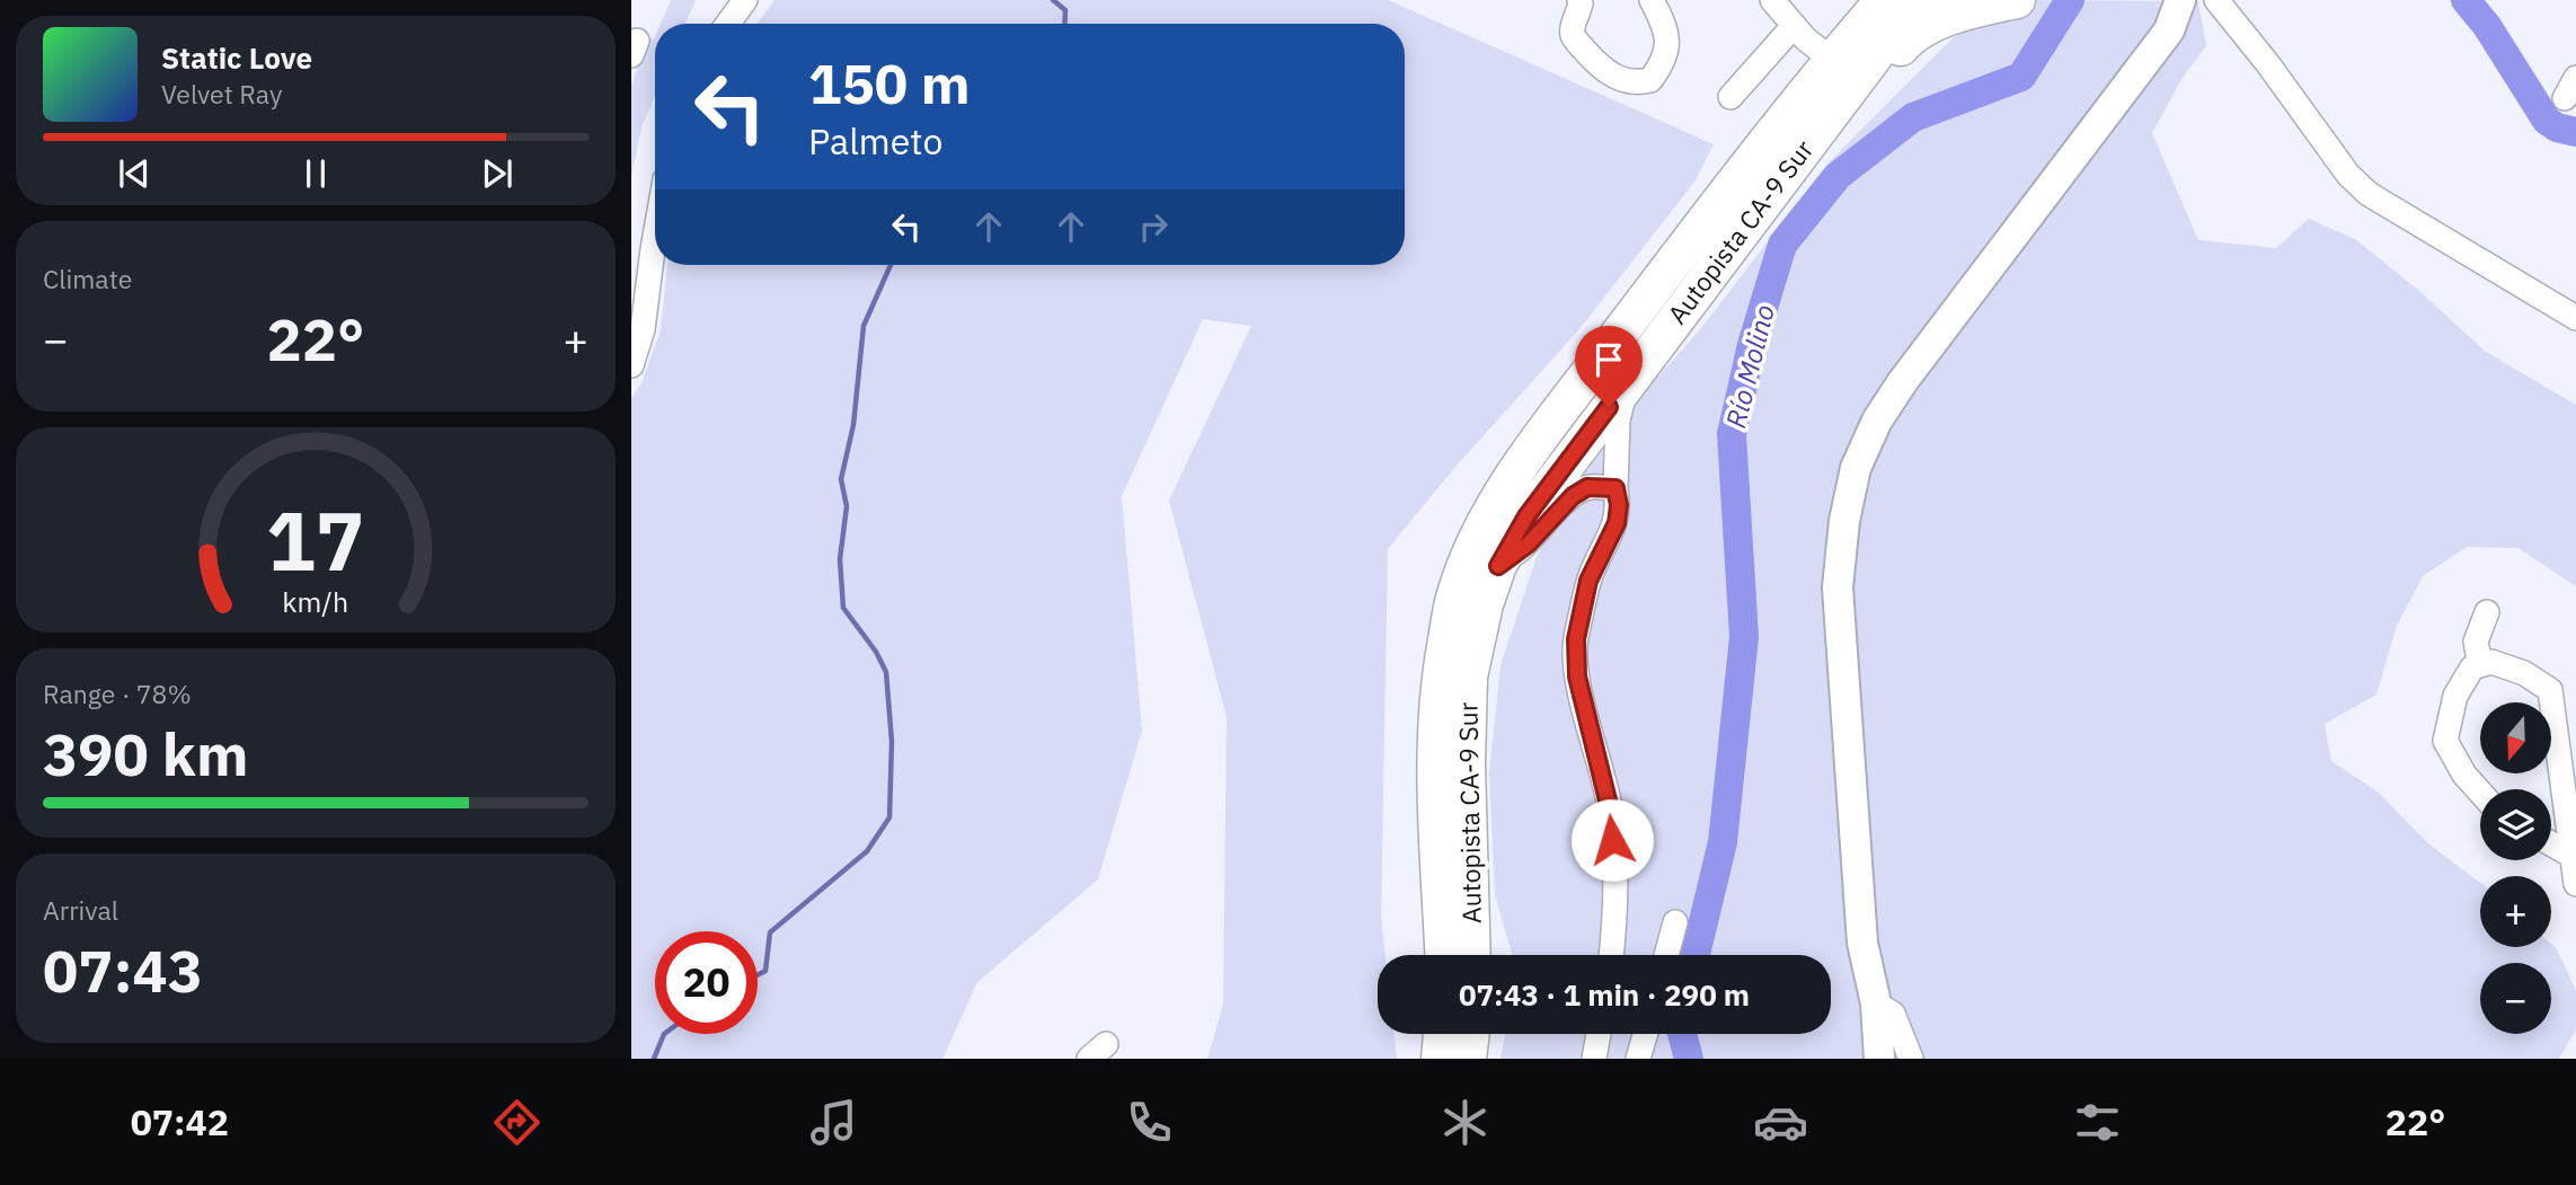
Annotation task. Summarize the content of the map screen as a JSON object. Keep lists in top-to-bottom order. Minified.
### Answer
{"streets":{"highway":["Autopista CA-9 Sur"]},"water":["Río Molino"],"north":"bottom","page":{"turn":["150 m","Palmeto"],"song":["Static Love","Velvet Ray"],"tile":["Climate",["Range · 78%","390 km"],["Arrival","07:43"]],"heat":["−","22°","+"],"map_buttons":["+","−"],"limit":"20","trip":"07:43 · 1 min · 290 m","tabs":["07:42","22°"],"gauge":["17","km/h"]}}
